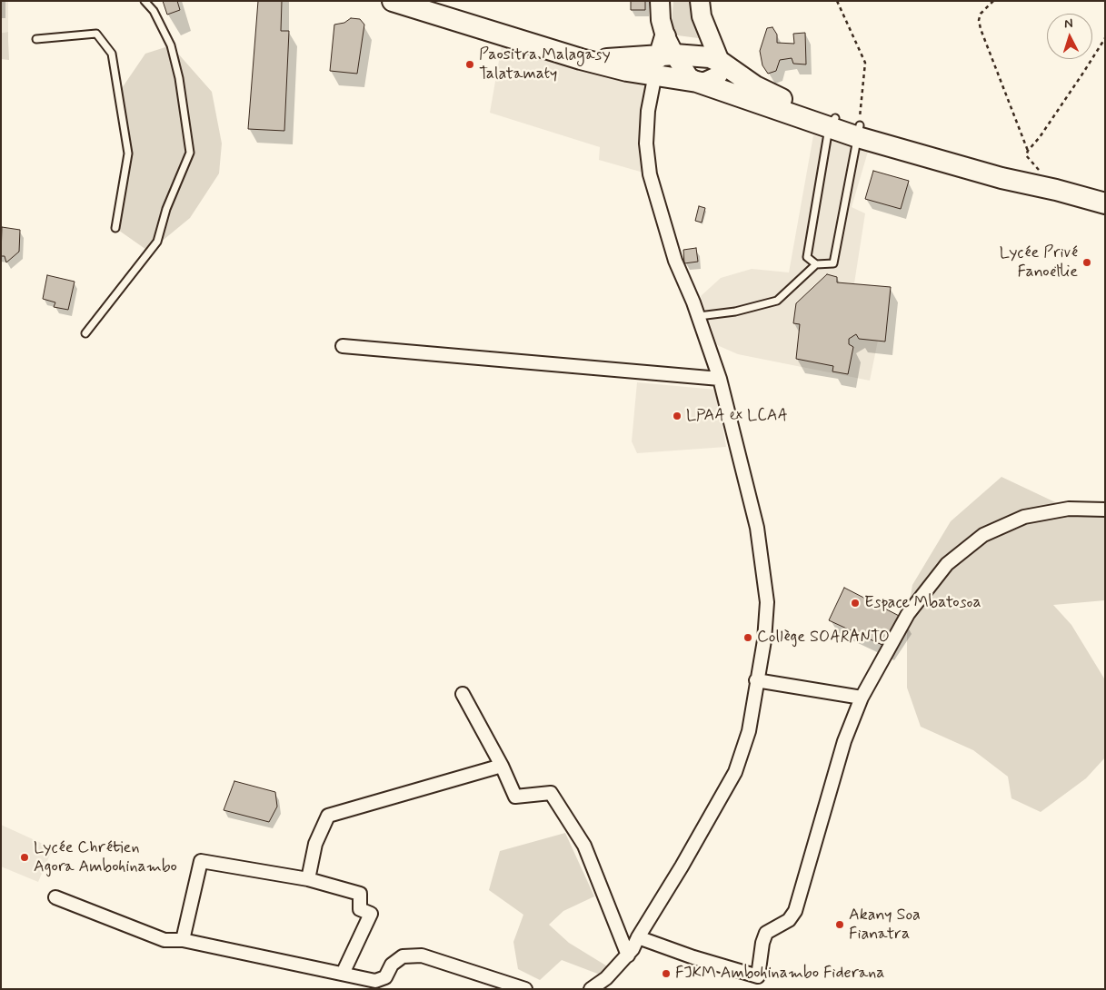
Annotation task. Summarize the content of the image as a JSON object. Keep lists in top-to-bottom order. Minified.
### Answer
{"places":["Paositra Malagasy Talatamaty","Lycée Privé Fanoëllie","LPAA ex LCAA","Espace Mbatosoa","Collège SOARANTO","Lycée Chrétien Agora Ambohinambo","Akany Soa Fianatra","FJKM Ambohinambo Fiderana"],"north":"top"}
